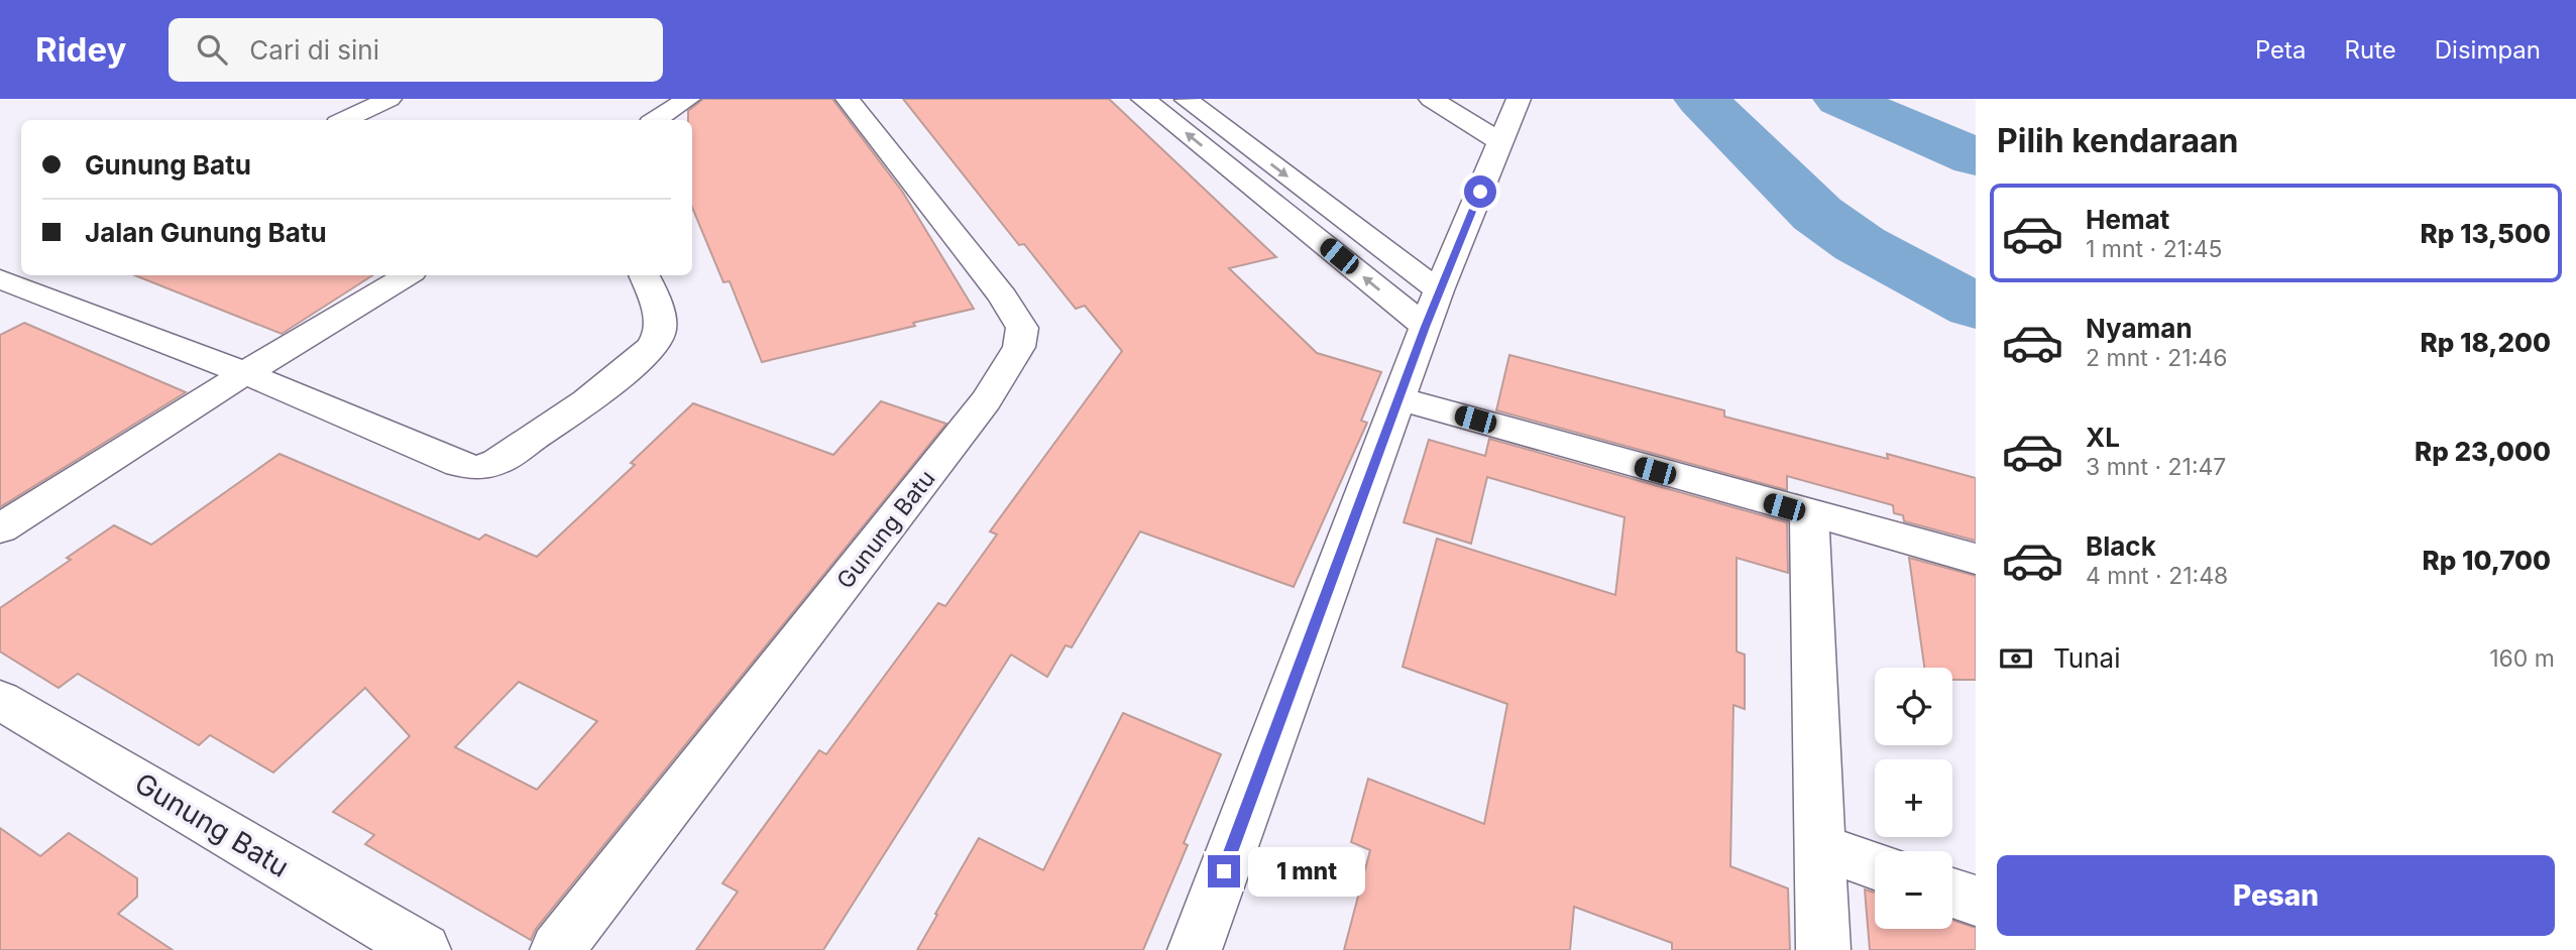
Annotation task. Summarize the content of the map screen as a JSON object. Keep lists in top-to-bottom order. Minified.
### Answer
{"streets":{"street":["Gunung Batu"]},"page":{"header":"Ridey","search":"Cari di sini","nav":["Peta","Rute","Disimpan"],"heading":"Pilih kendaraan","banner":["Gunung Batu","Jalan Gunung Batu"],"list":[{"name":"Hemat","note":"1 mnt · 21:45","value":"Rp 13,500"},{"name":"Nyaman","note":"2 mnt · 21:46","value":"Rp 18,200"},{"name":"XL","note":"3 mnt · 21:47","value":"Rp 23,000"},{"name":"Black","note":"4 mnt · 21:48","value":"Rp 10,700"}],"pay":["Tunai","160 m"],"map_buttons":["+","−"],"buttons":"Pesan","bubble":"1 mnt"}}
